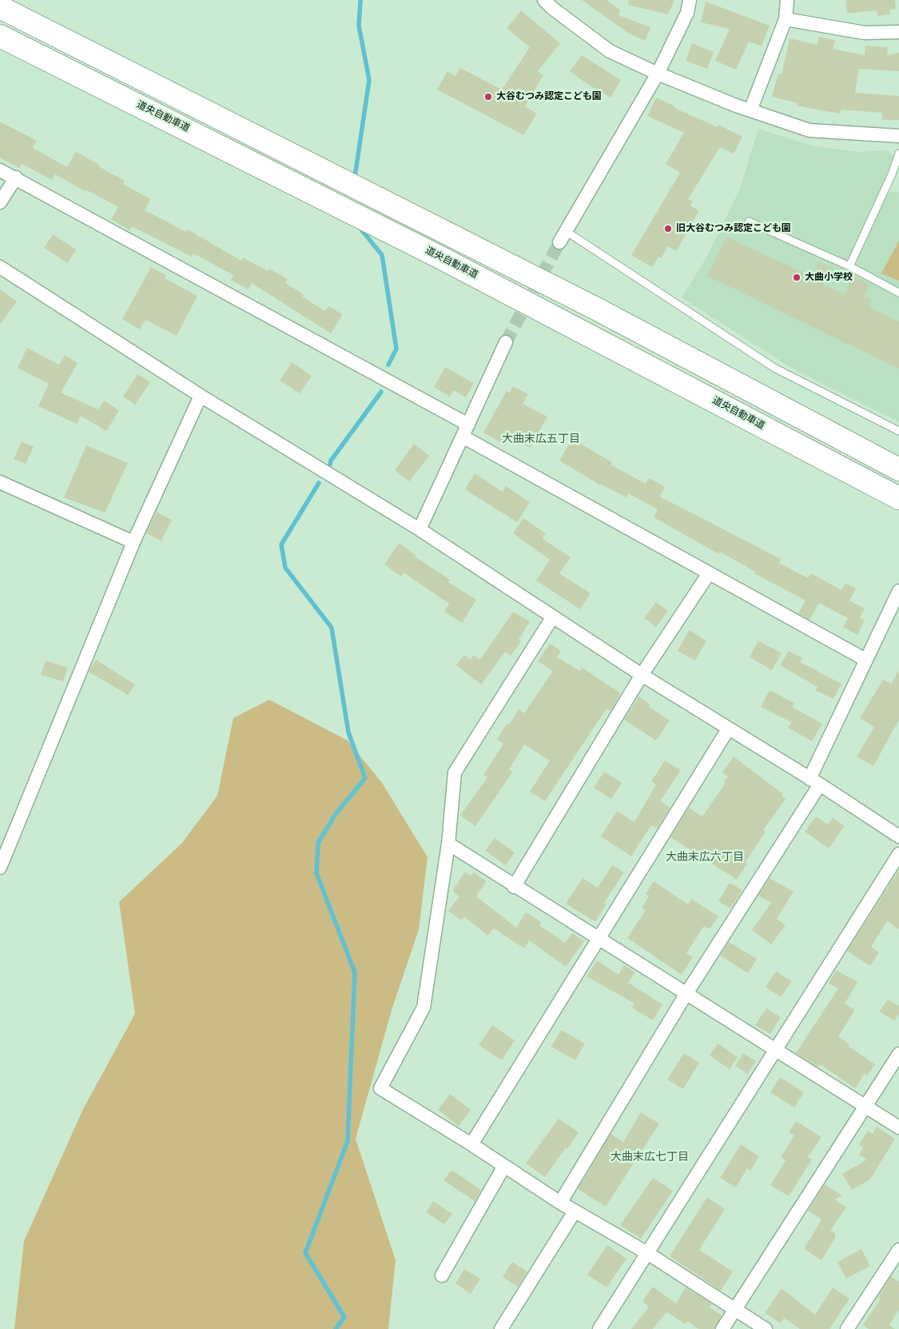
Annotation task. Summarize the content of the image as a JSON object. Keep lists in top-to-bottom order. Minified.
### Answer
{"streets":{"highway":["道央自動車道"]},"districts":["大曲末広五丁目","大曲末広六丁目","大曲末広七丁目"],"places":["大谷むつみ認定こども園","旧大谷むつみ認定こども園","大曲小学校"]}
